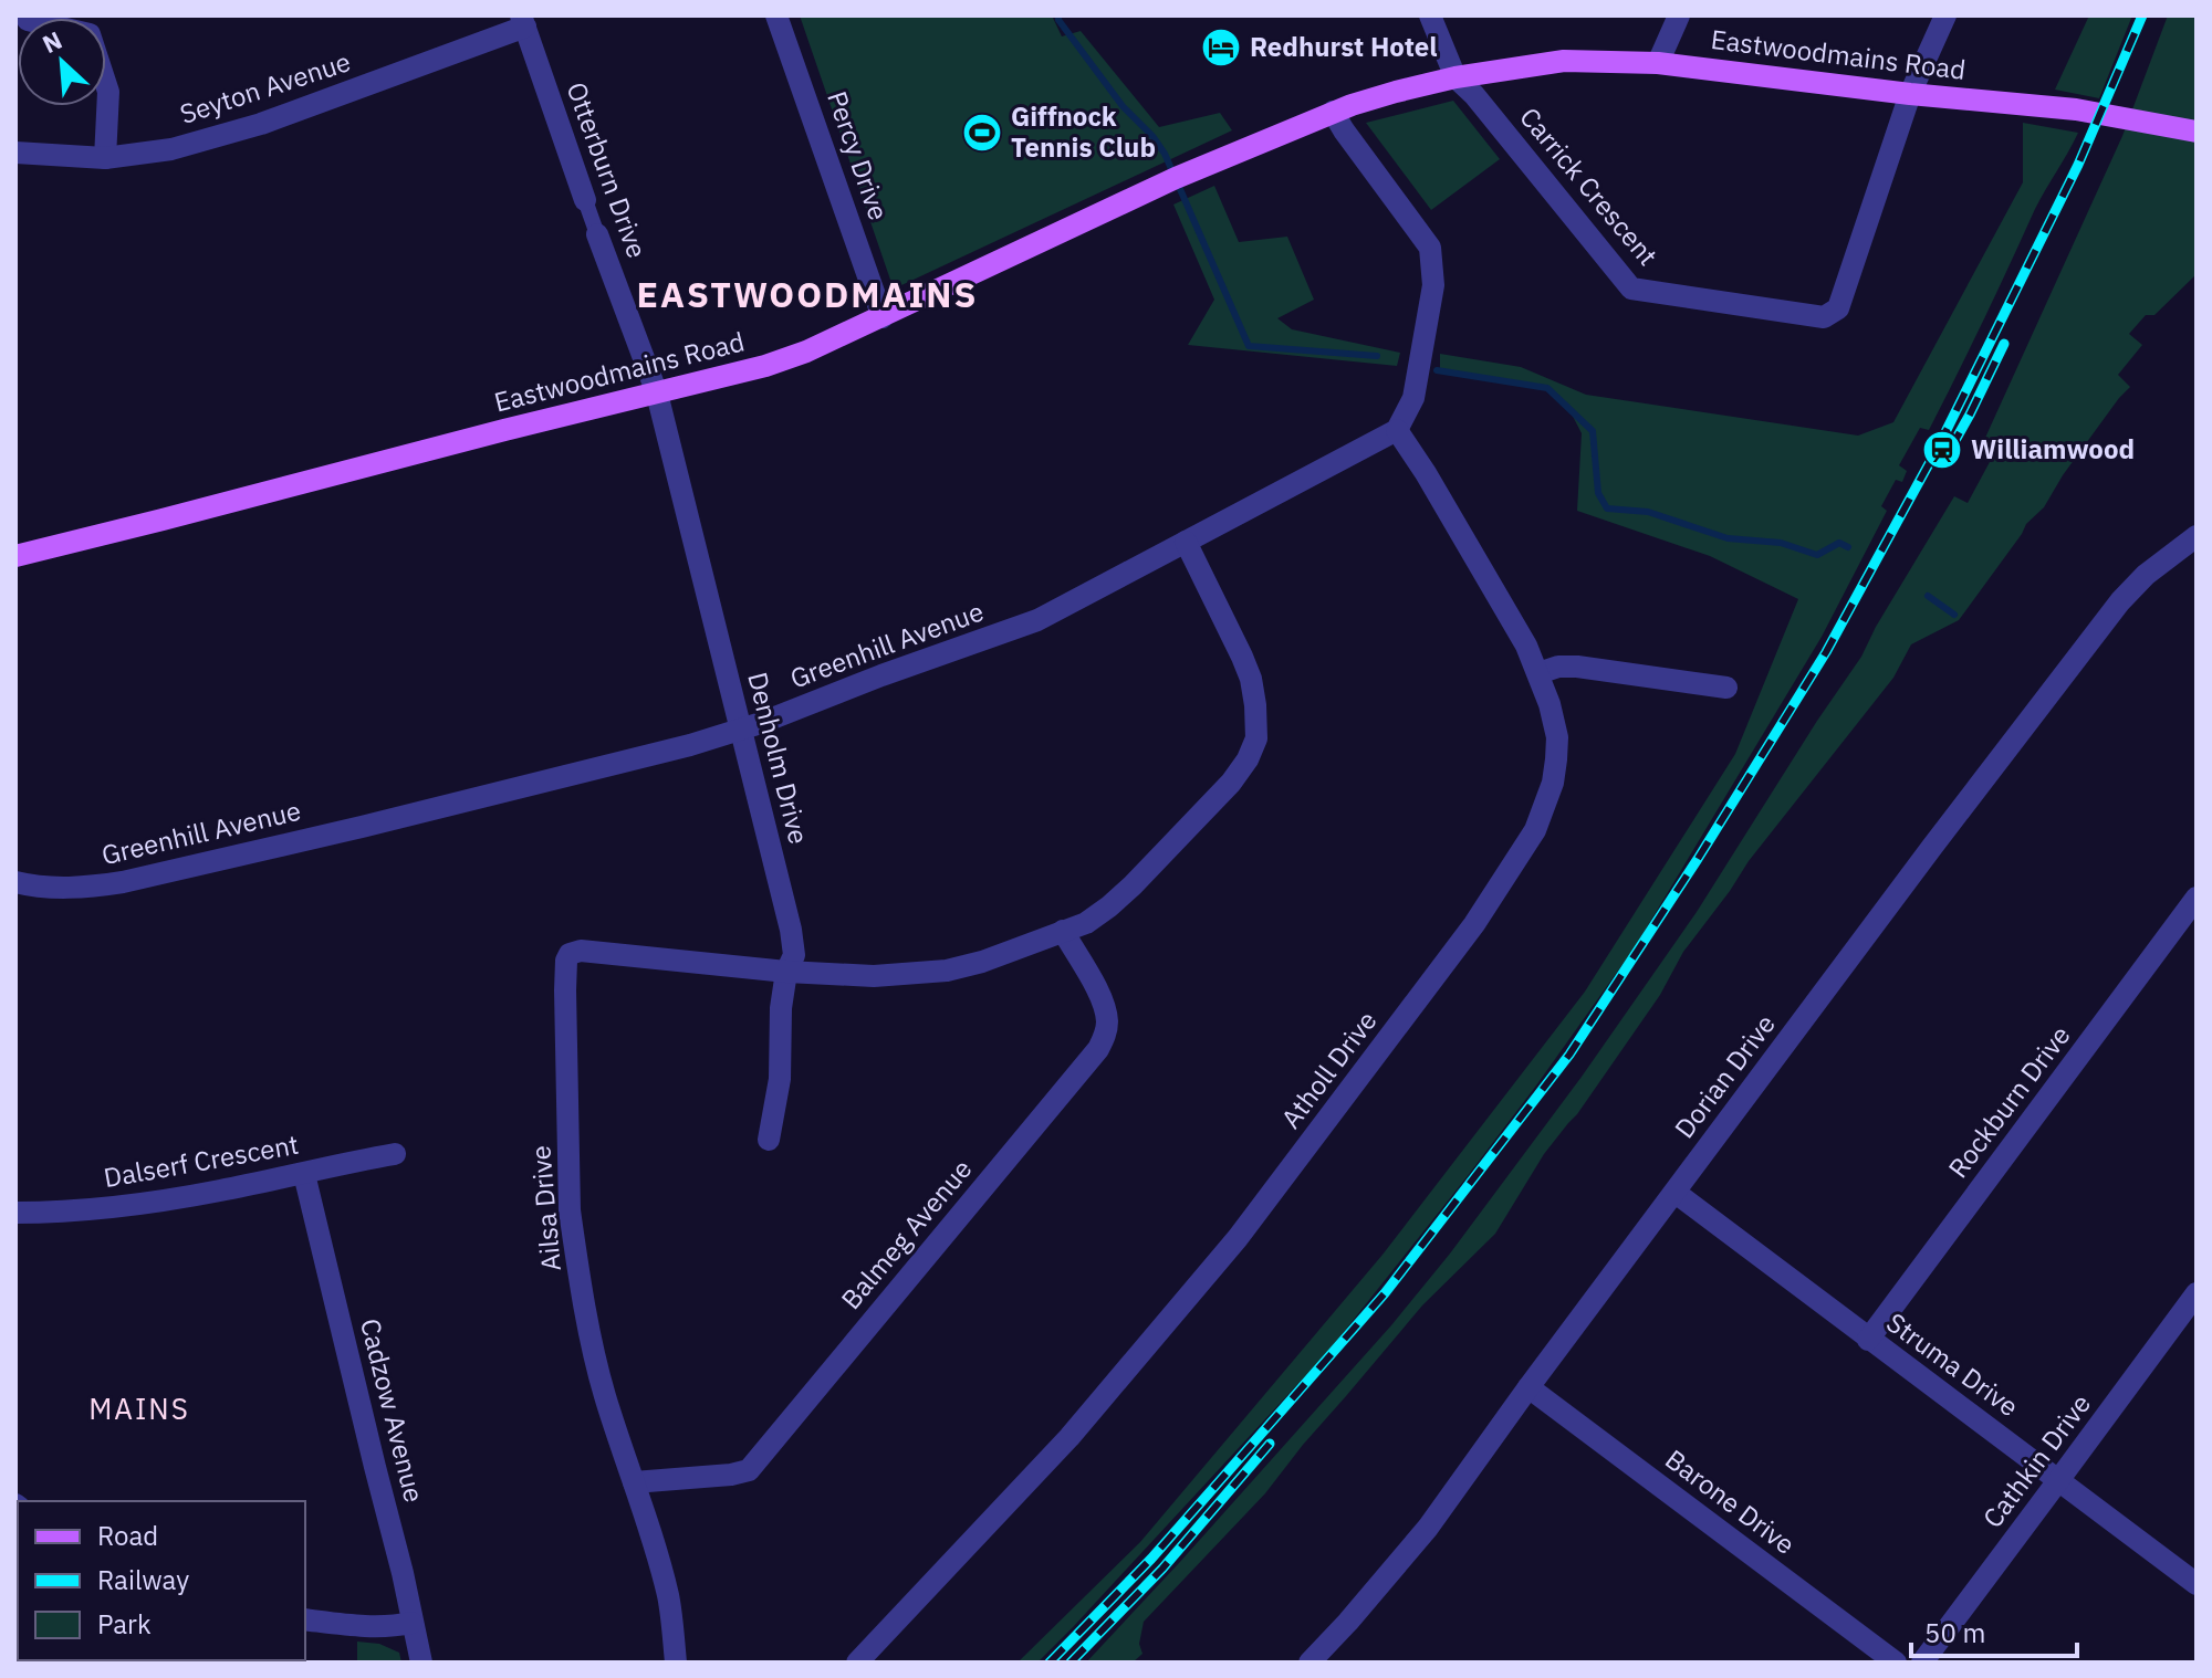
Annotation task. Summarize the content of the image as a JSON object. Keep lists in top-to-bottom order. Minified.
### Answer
{"streets":{"main road":["Eastwoodmains Road"],"street":["Seyton Avenue","Percy Drive","Otterburn Drive","Carrick Crescent","Greenhill Avenue","Denholm Drive","Atholl Drive","Dorian Drive","Rockburn Drive","Dalserf Crescent","Ailsa Drive","Balmeg Avenue","Struma Drive","Cadzow Avenue","Cathkin Drive","Barone Drive"]},"crossings":[["Eastwoodmains Road","Percy Drive"],["Eastwoodmains Road","Otterburn Drive"],["Eastwoodmains Road","Carrick Crescent"],["Eastwoodmains Road","Denholm Drive"],["Seyton Avenue","Otterburn Drive"],["Otterburn Drive","Denholm Drive"],["Greenhill Avenue","Denholm Drive"],["Greenhill Avenue","Atholl Drive"],["Denholm Drive","Ailsa Drive"],["Dorian Drive","Struma Drive"],["Dorian Drive","Barone Drive"],["Rockburn Drive","Struma Drive"],["Dalserf Crescent","Cadzow Avenue"],["Ailsa Drive","Balmeg Avenue"],["Struma Drive","Cathkin Drive"]],"districts":["EASTWOODMAINS","MAINS"],"places":{"hotel":["Redhurst Hotel"],"sports":["Giffnock Tennis Club"],"station":["Williamwood"]},"legend":["Road","Railway","Park"],"scale_bar":"50 m","north":"top left"}
